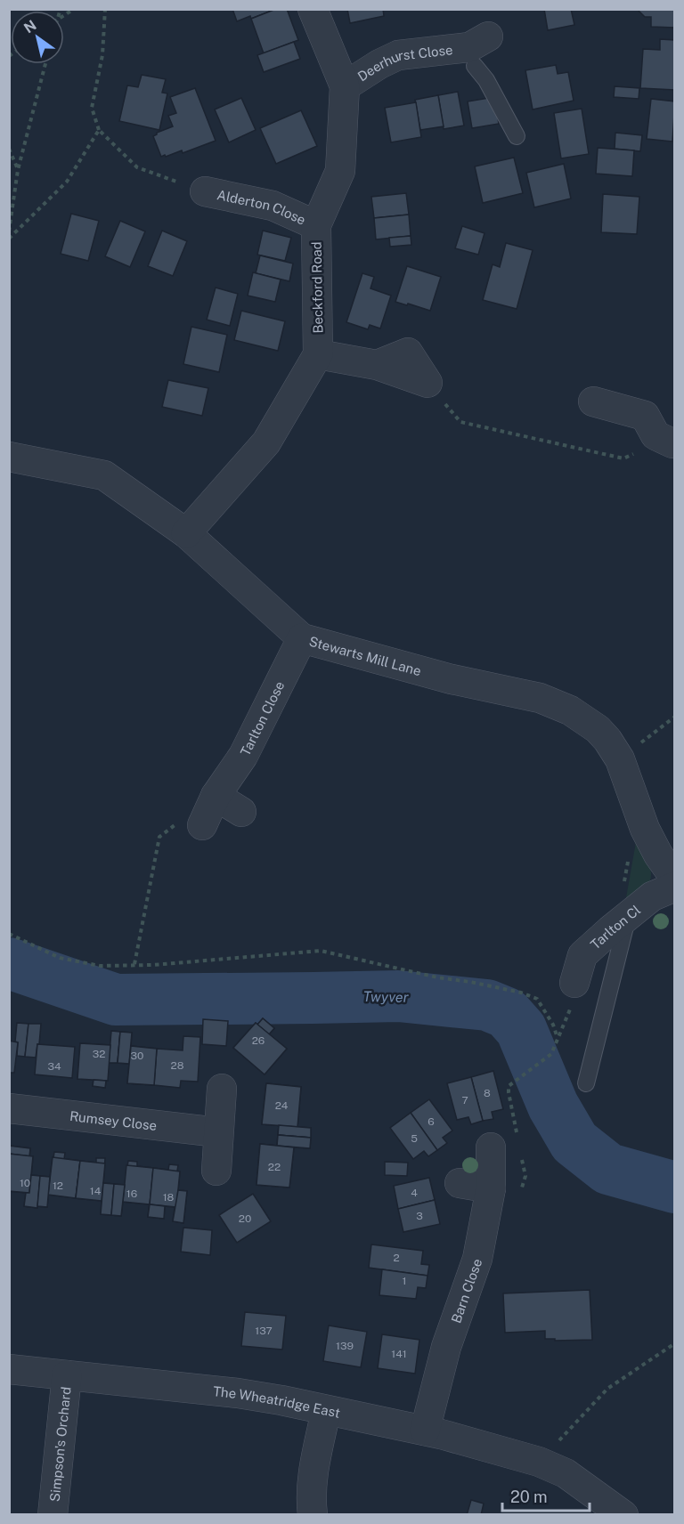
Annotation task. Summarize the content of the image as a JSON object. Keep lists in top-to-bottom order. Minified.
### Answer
{"streets":{"street":["Deerhurst Close","Alderton Close","Beckford Road","Stewarts Mill Lane","Tarlton Close","Tarlton Cl","Rumsey Close","Barn Close","The Wheatridge East","Simpson's Orchard"]},"crossings":[["Deerhurst Close","Beckford Road"],["Alderton Close","Beckford Road"],["Stewarts Mill Lane","Tarlton Close"],["Barn Close","The Wheatridge East"],["The Wheatridge East","Simpson's Orchard"]],"water":["Twyver"],"house_numbers":["26","32","30","28","34","8","7","24","6","5","22","10","12","14","4","16","18","3","20","2","1","137","139","141"],"scale_bar":"20 m","north":"top left"}
